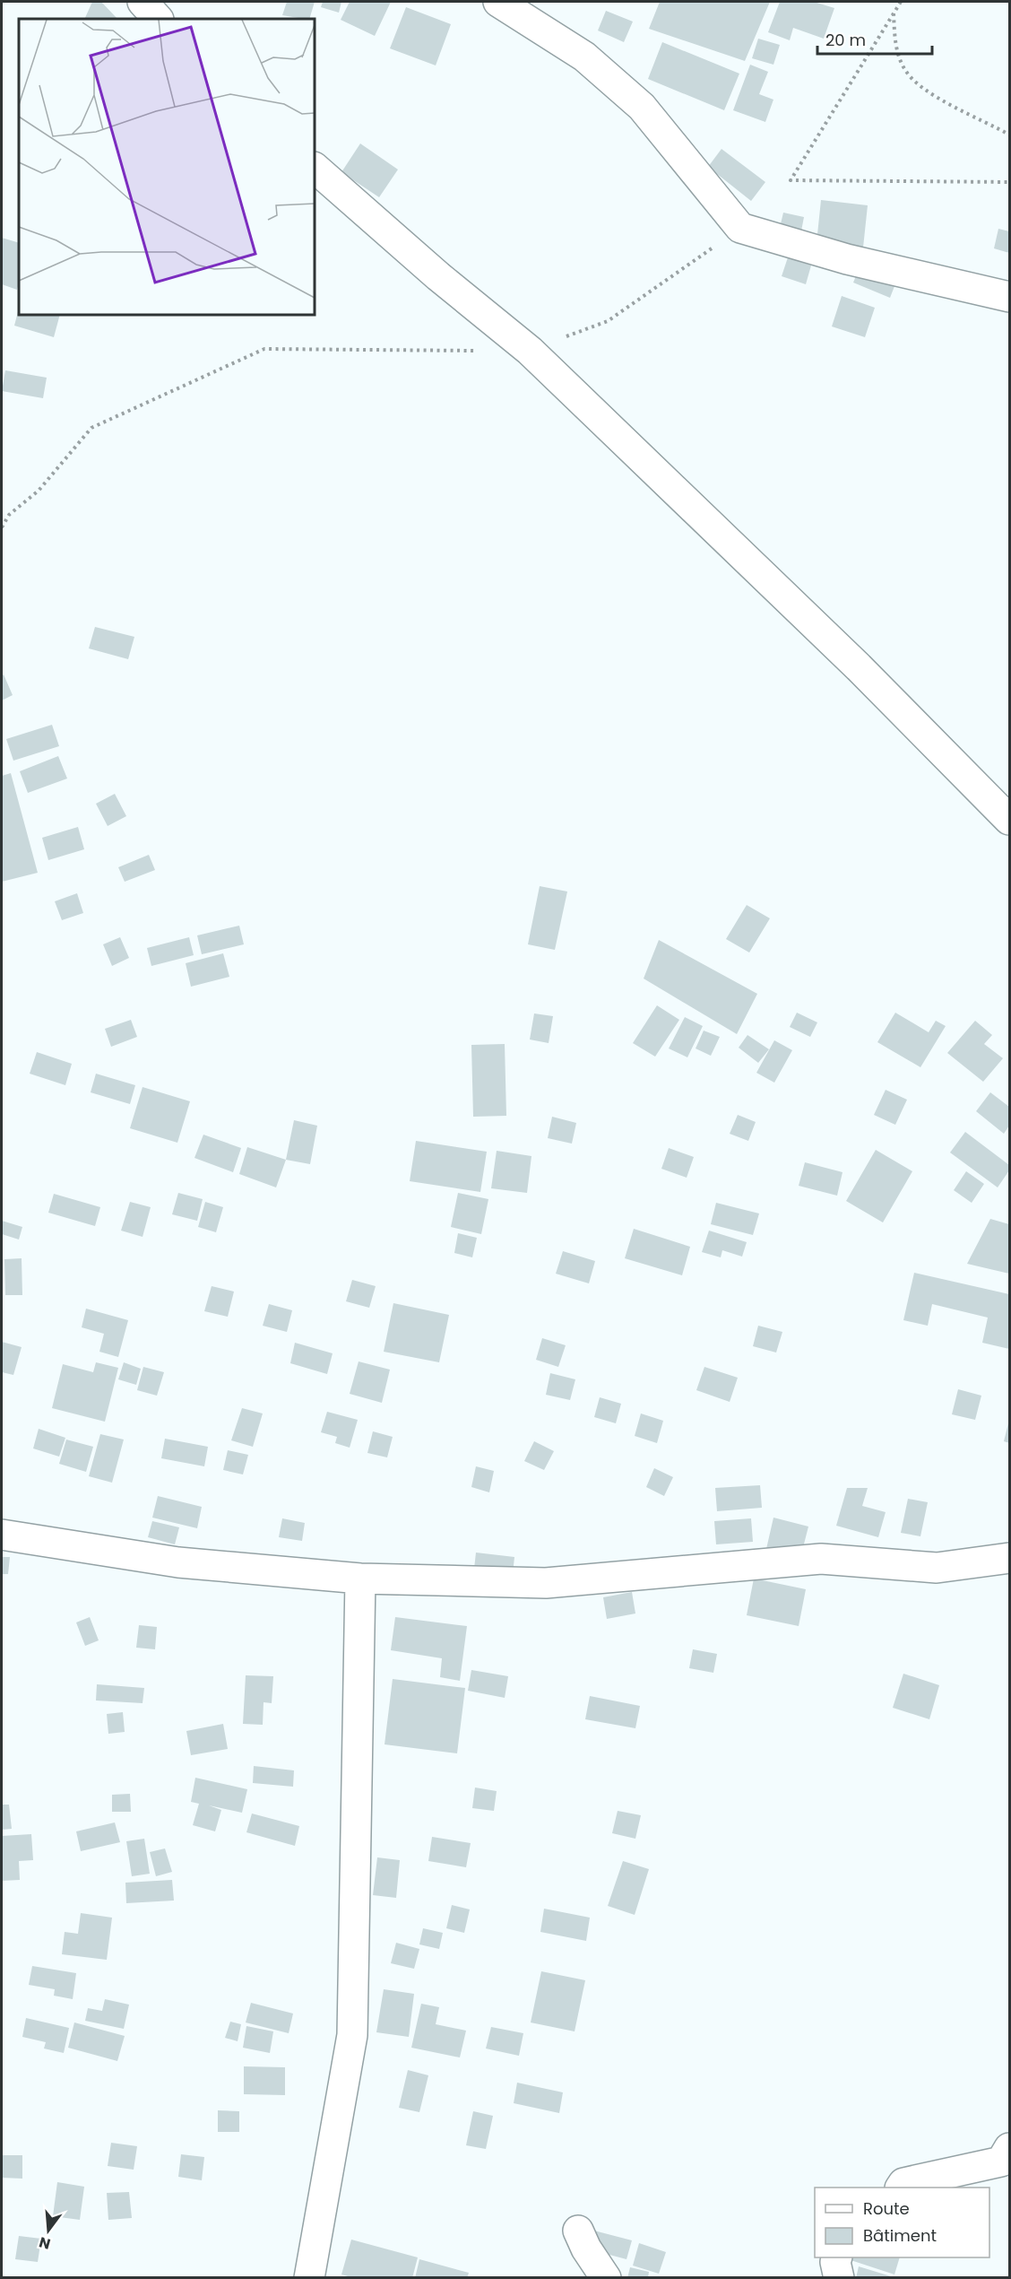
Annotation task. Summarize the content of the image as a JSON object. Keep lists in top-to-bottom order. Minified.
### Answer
{"legend":["Route","Bâtiment"],"scale_bar":"20 m","north":"bottom"}
